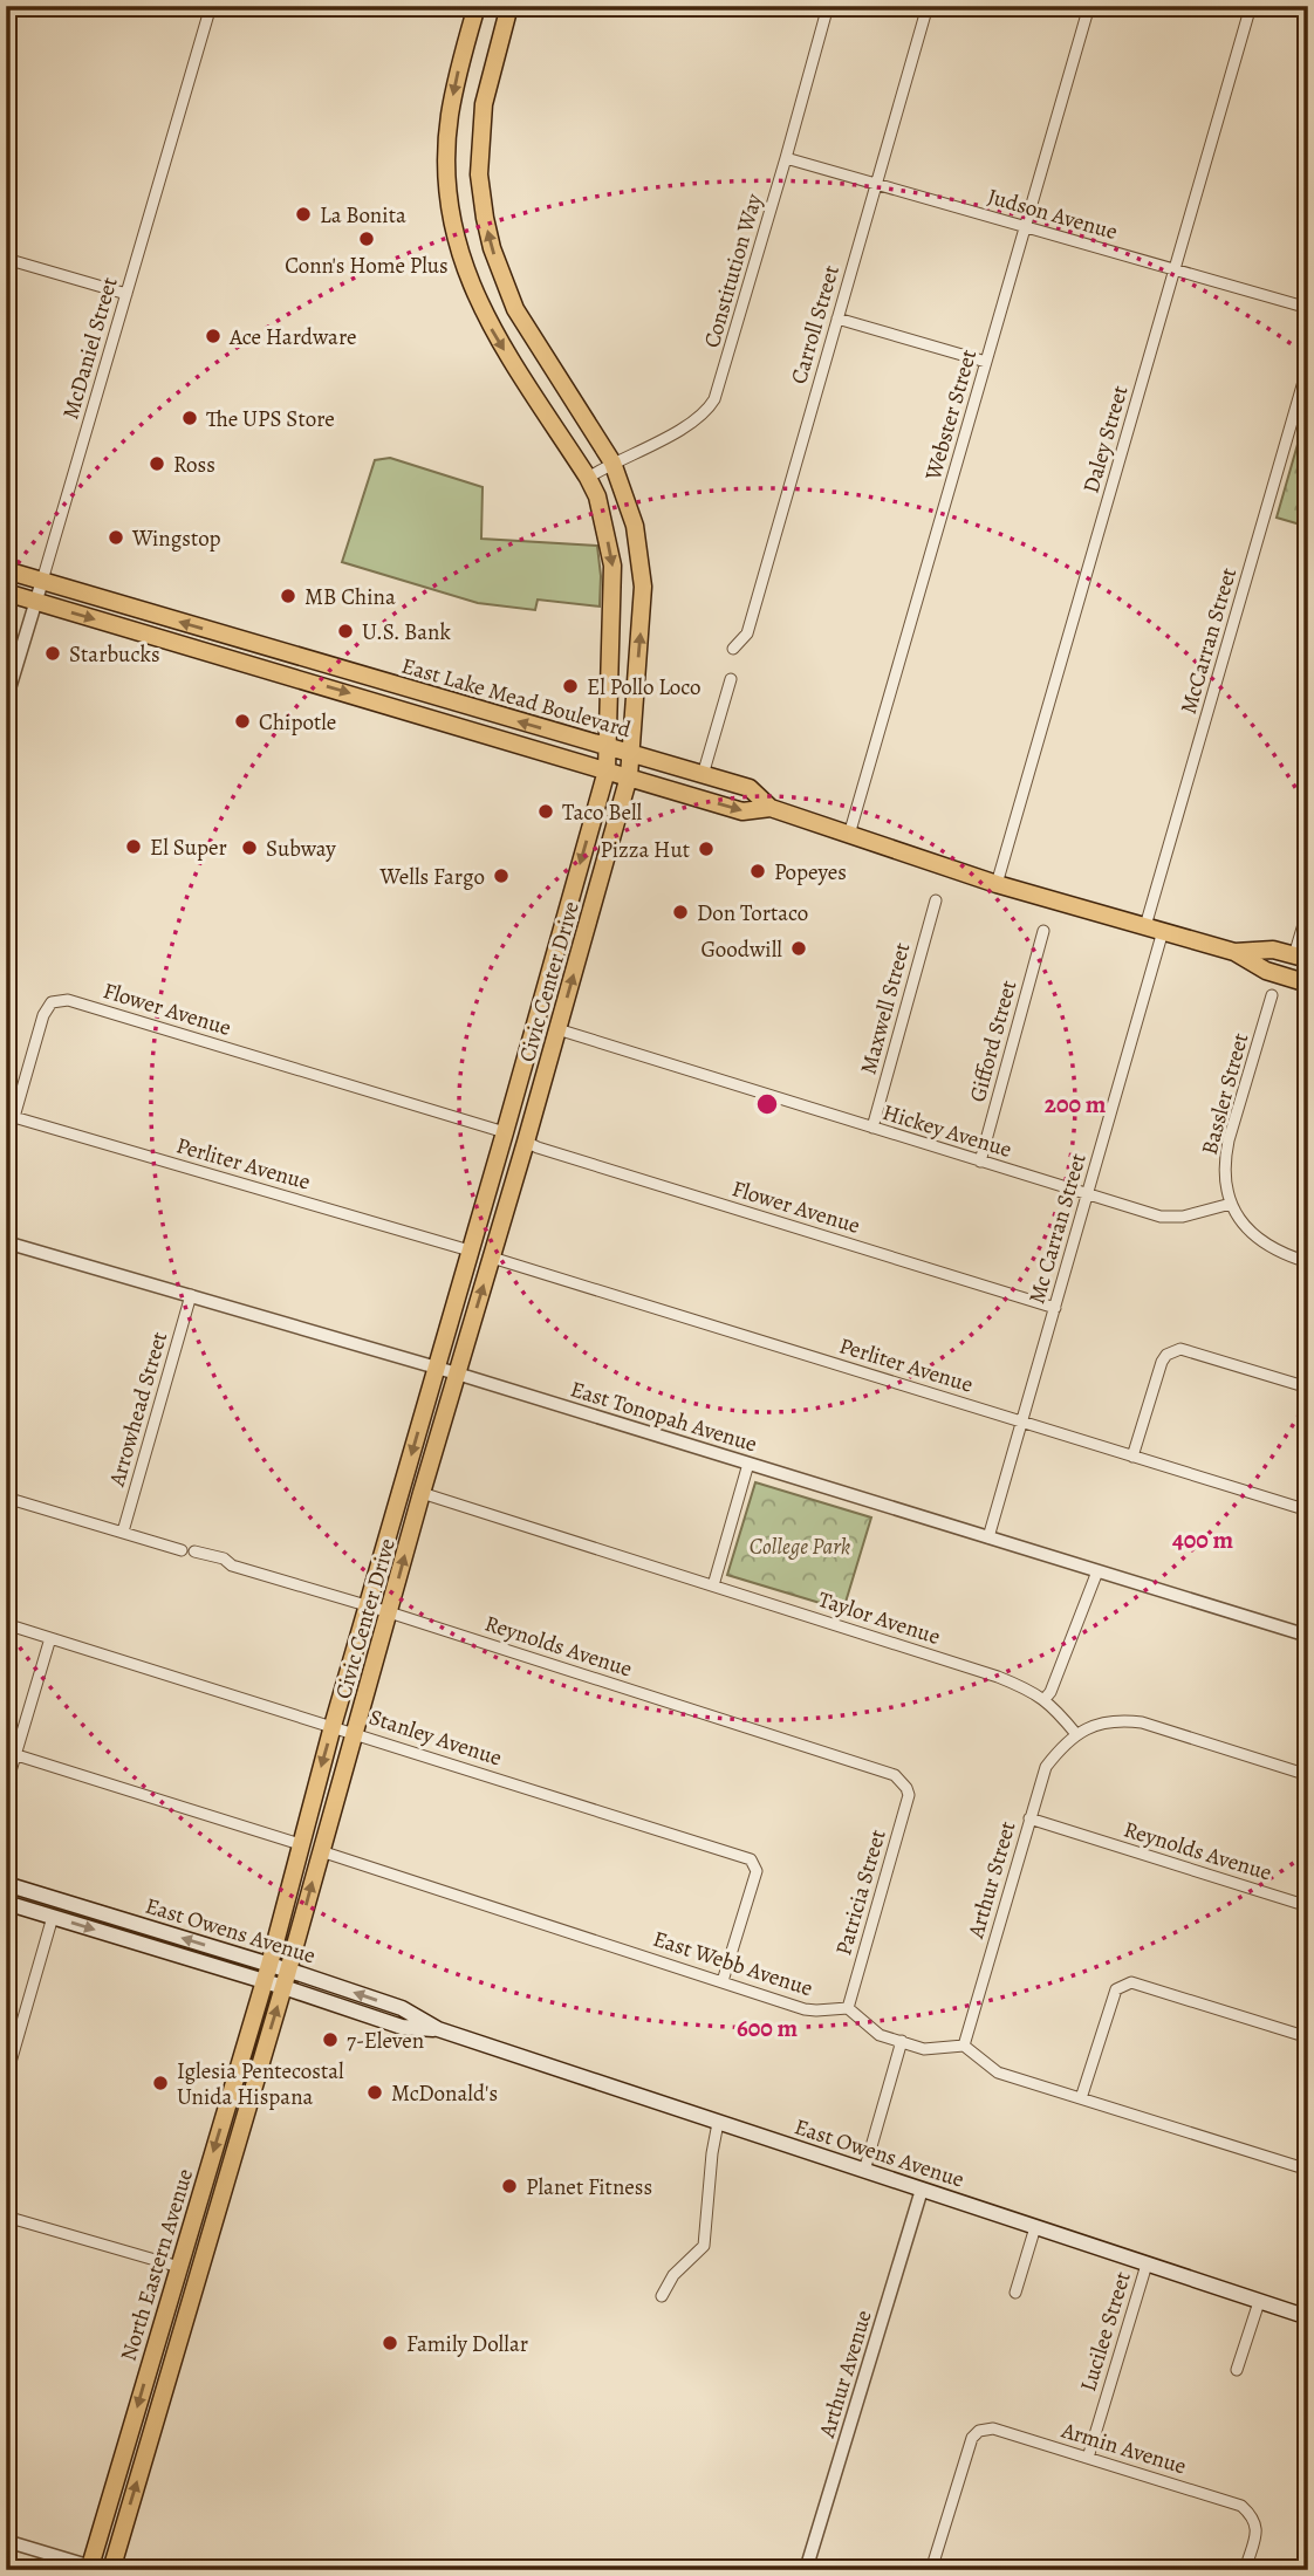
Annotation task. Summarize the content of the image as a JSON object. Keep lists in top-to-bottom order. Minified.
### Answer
{"streets":{"main road":["East Lake Mead Boulevard","Civic Center Drive","East Owens Avenue","North Eastern Avenue"],"street":["Judson Avenue","Constitution Way","Carroll Street","McDaniel Street","Webster Street","Daley Street","McCarran Street","Flower Avenue","Maxwell Street","Gifford Street","Bassler Street","Hickey Avenue","Perliter Avenue","Mc Carran Street","Arrowhead Street","East Tonopah Avenue","Taylor Avenue","Reynolds Avenue","Stanley Avenue","Arthur Street","Patricia Street","East Webb Avenue","Lucilee Street","Arthur Avenue","Armin Avenue"]},"crossings":[["Judson Avenue","Constitution Way"],["Judson Avenue","Carroll Street"],["Judson Avenue","Webster Street"],["Judson Avenue","Daley Street"],["Constitution Way","Civic Center Drive"],["McDaniel Street","East Lake Mead Boulevard"],["Webster Street","East Lake Mead Boulevard"],["Daley Street","East Lake Mead Boulevard"],["McCarran Street","East Lake Mead Boulevard"],["East Lake Mead Boulevard","Civic Center Drive"],["East Lake Mead Boulevard","Mc Carran Street"],["Civic Center Drive","Flower Avenue"],["Civic Center Drive","Hickey Avenue"],["Civic Center Drive","Perliter Avenue"],["Civic Center Drive","East Tonopah Avenue"],["Civic Center Drive","Taylor Avenue"],["Civic Center Drive","Reynolds Avenue"],["Civic Center Drive","Stanley Avenue"],["Civic Center Drive","East Owens Avenue"],["Civic Center Drive","East Webb Avenue"],["Civic Center Drive","North Eastern Avenue"],["Flower Avenue","Perliter Avenue"],["Flower Avenue","Mc Carran Street"],["Maxwell Street","Hickey Avenue"],["Gifford Street","Hickey Avenue"],["Bassler Street","Hickey Avenue"],["Hickey Avenue","Mc Carran Street"],["Perliter Avenue","Mc Carran Street"],["Mc Carran Street","East Tonopah Avenue"],["Arrowhead Street","East Tonopah Avenue"],["Taylor Avenue","Arthur Street"],["Reynolds Avenue","Arthur Street"],["Reynolds Avenue","Patricia Street"],["Stanley Avenue","East Webb Avenue"],["Patricia Street","East Webb Avenue"],["East Owens Avenue","North Eastern Avenue"],["East Owens Avenue","Lucilee Street"],["East Owens Avenue","Arthur Avenue"],["Lucilee Street","Armin Avenue"]],"parks":["College Park"],"places":["La Bonita","Conn's Home Plus","Ace Hardware","The UPS Store","Ross","Wingstop","MB China","U.S. Bank","Starbucks","El Pollo Loco","Chipotle","Taco Bell","El Super","Subway","Pizza Hut","Popeyes","Wells Fargo","Don Tortaco","Goodwill","7-Eleven","Iglesia Pentecostal Unida Hispana","McDonald's","Planet Fitness","Family Dollar"],"rings":["200 m","400 m","600 m"]}
